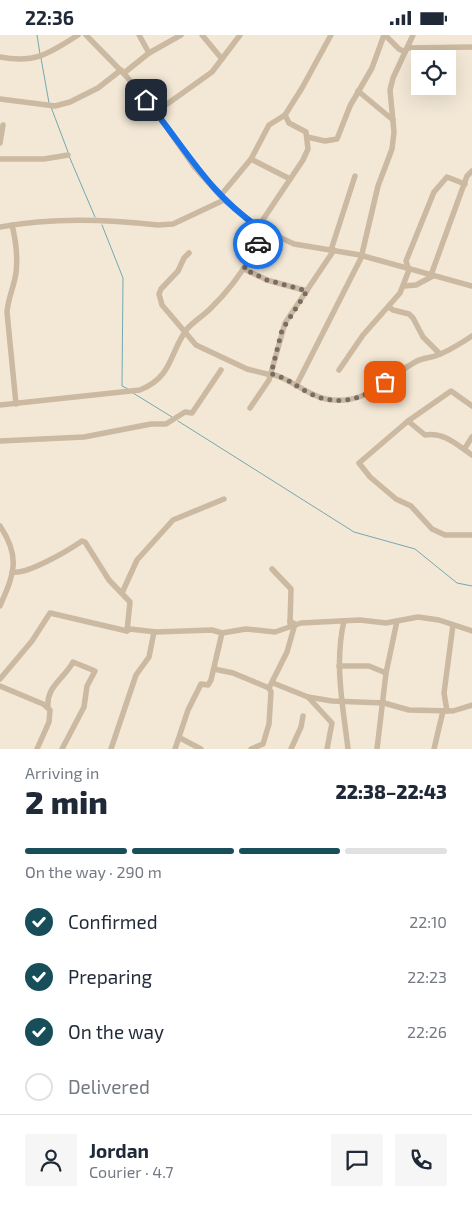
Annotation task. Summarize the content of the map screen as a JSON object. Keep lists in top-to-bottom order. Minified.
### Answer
{"page":{"status":"22:36","heading":["2 min","Arriving in","22:38–22:43"],"panel":["Jordan","Courier · 4.7"],"bar":"On the way · 290 m","list":[["Confirmed","22:10"],["Preparing","22:23"],["On the way","22:26"],"Delivered"]}}
